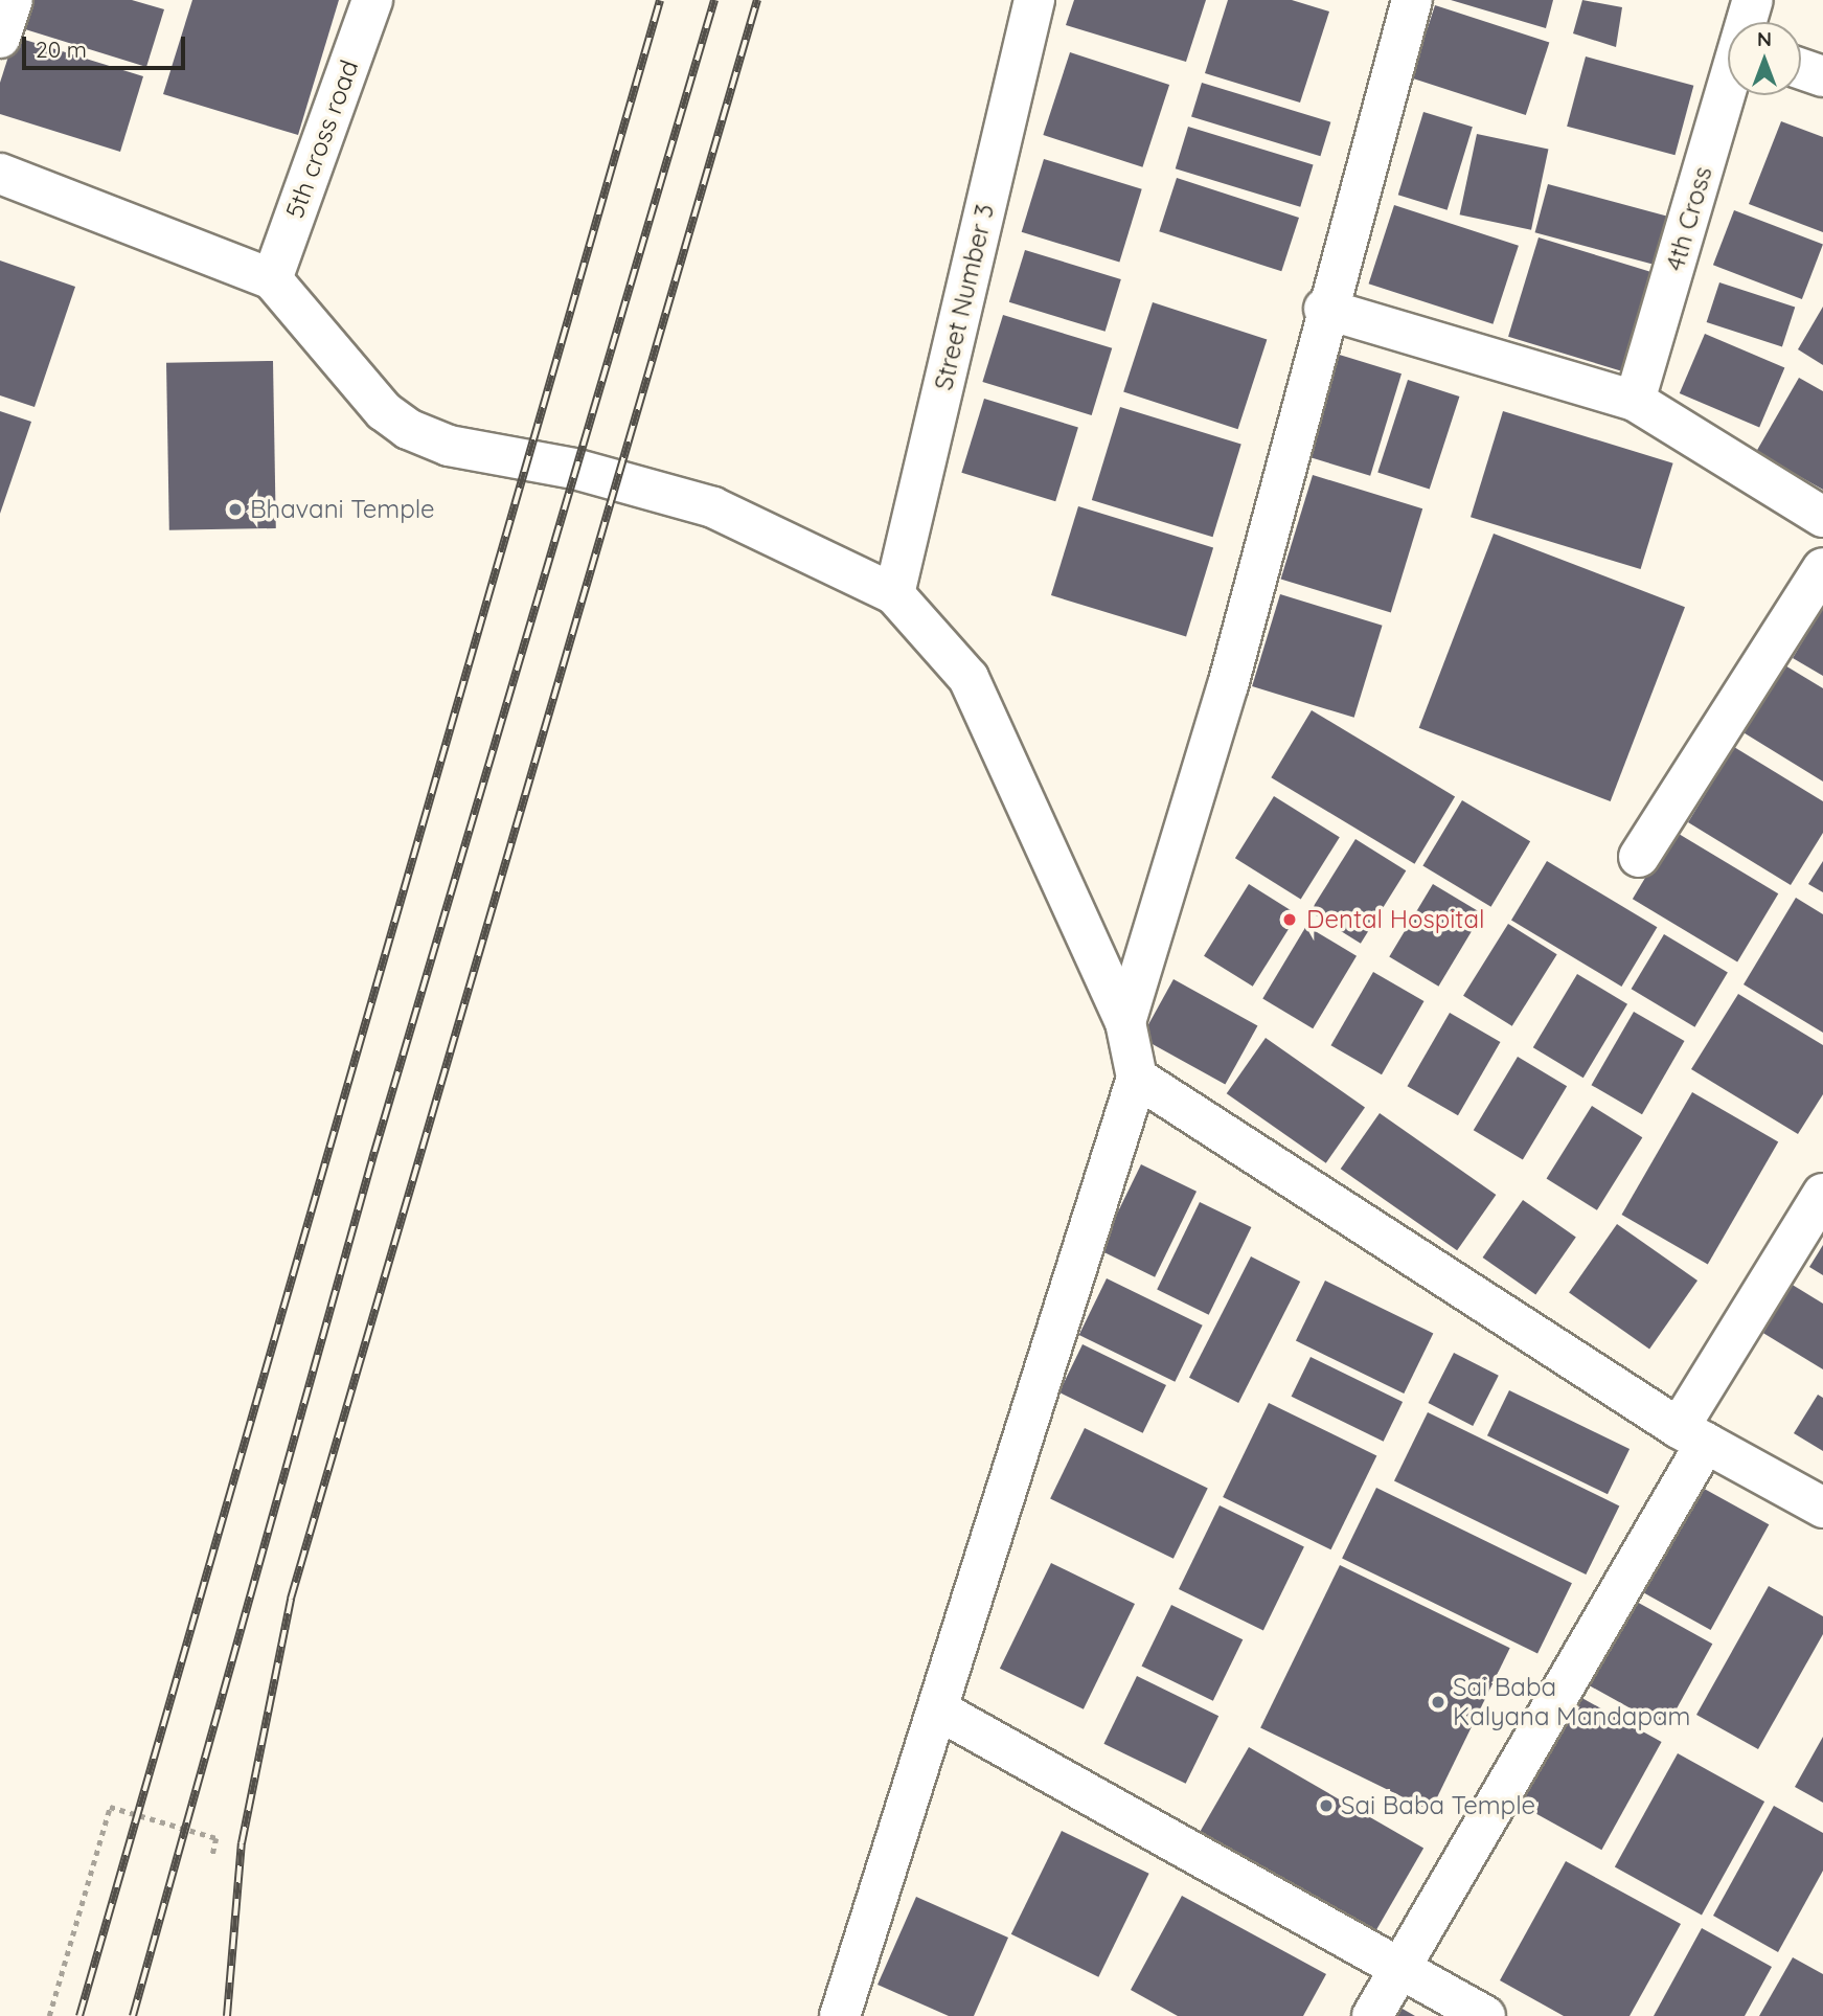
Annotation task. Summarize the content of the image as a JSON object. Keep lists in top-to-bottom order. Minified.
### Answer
{"streets":{"street":["5th cross road","4th Cross","Street Number 3"]},"places":["Bhavani Temple","Dental Hospital","Sai Baba Kalyana Mandapam","Sai Baba Temple"],"scale_bar":"20 m","north":"top"}
